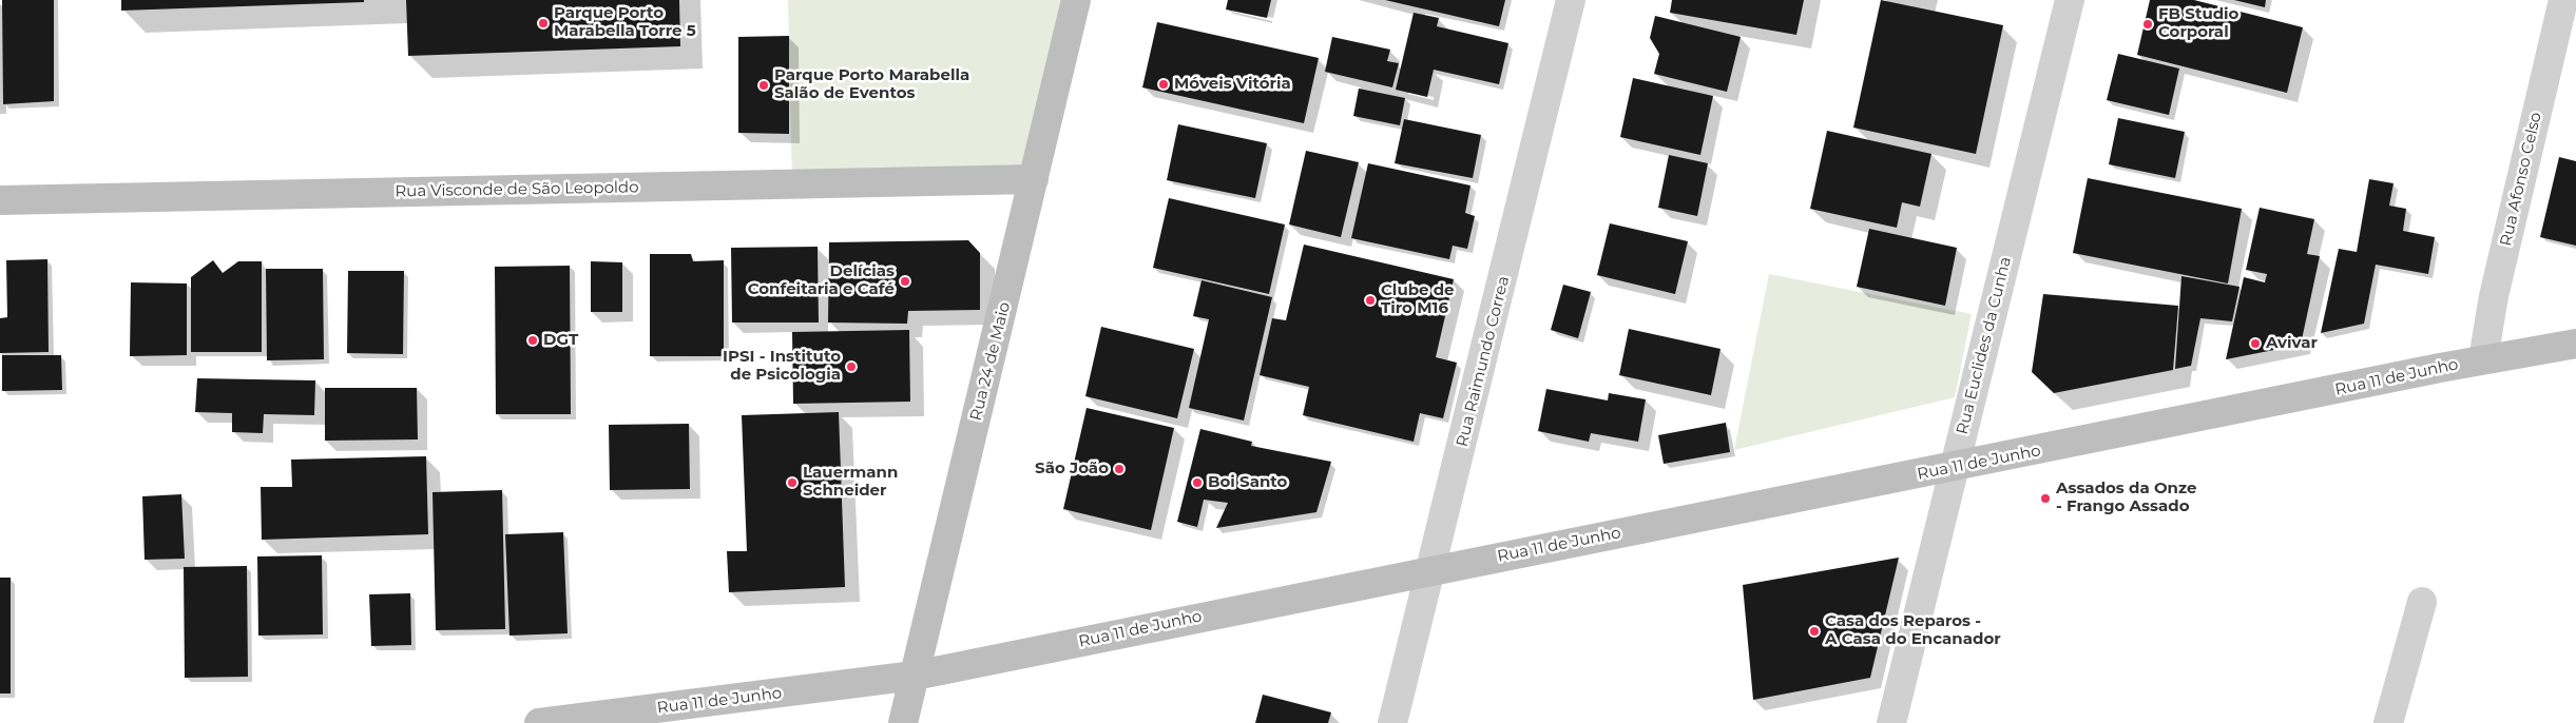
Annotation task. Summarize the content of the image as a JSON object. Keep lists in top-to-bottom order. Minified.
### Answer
{"streets":{"street":["Rua Afonso Celso","Rua Visconde de São Leopoldo","Rua Euclides da Cunha","Rua 24 de Maio","Rua Raimundo Correa","Rua 11 de Junho"]},"crossings":[["Rua Afonso Celso","Rua 11 de Junho"],["Rua Visconde de São Leopoldo","Rua 24 de Maio"],["Rua Euclides da Cunha","Rua 11 de Junho"],["Rua 24 de Maio","Rua 11 de Junho"],["Rua Raimundo Correa","Rua 11 de Junho"]],"places":["Parque Porto Marabella Torre 5","FB Studio Corporal","Móveis Vitória","Parque Porto Marabella Salão de Eventos","Delícias Confeitaria e Café","Clube de Tiro M16","DGT","Avivar","IPSI - Instituto de Psicologia","São João","Lauermann Schneider","Boi Santo","Assados da Onze - Frango Assado","Casa dos Reparos - A Casa do Encanador"]}
